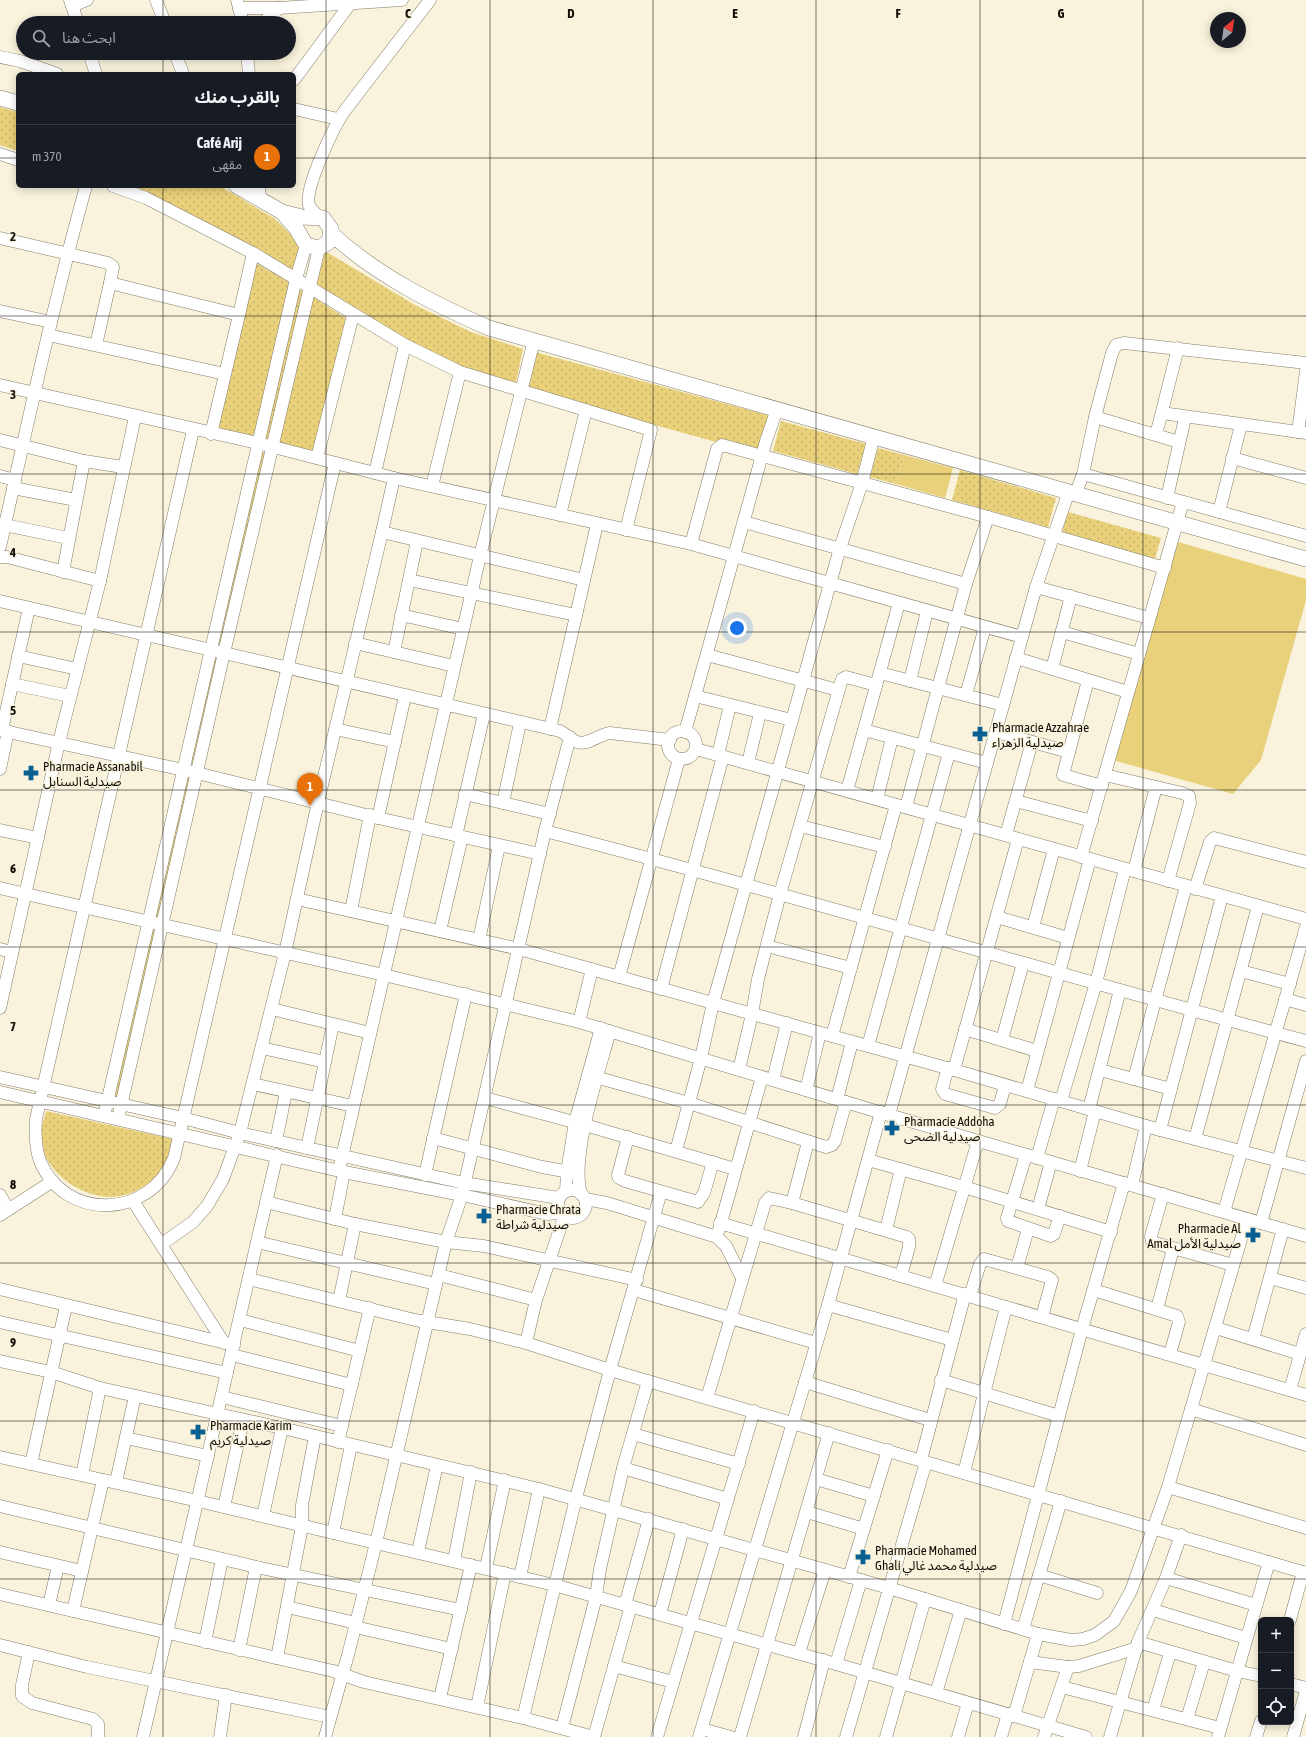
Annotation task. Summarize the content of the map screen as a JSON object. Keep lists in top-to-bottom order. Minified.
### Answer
{"places":{"pharmacy":["Pharmacie Azzahrae صيدلية الزهراء","Pharmacie Assanabil صيدلية السنابل","Pharmacie Addoha صيدلية الضحى","Pharmacie Chrata صيدلية شراطة","Pharmacie Al Amal صيدلية الأمل","Pharmacie Karim صيدلية كريم","Pharmacie Mohamed Ghali صيدلية محمد غالي"]},"north":"top right","page":{"search":"ابحث هنا","heading":"بالقرب منك","list":[{"mark":"1","name":"Café Arij","note":"مقهى","value":"370 m"}],"pins":"1","map_buttons":["+","−"]},"grid":{"columns":["C","D","E","F","G"],"rows":["2","3","4","5","6","7","8","9"]}}
